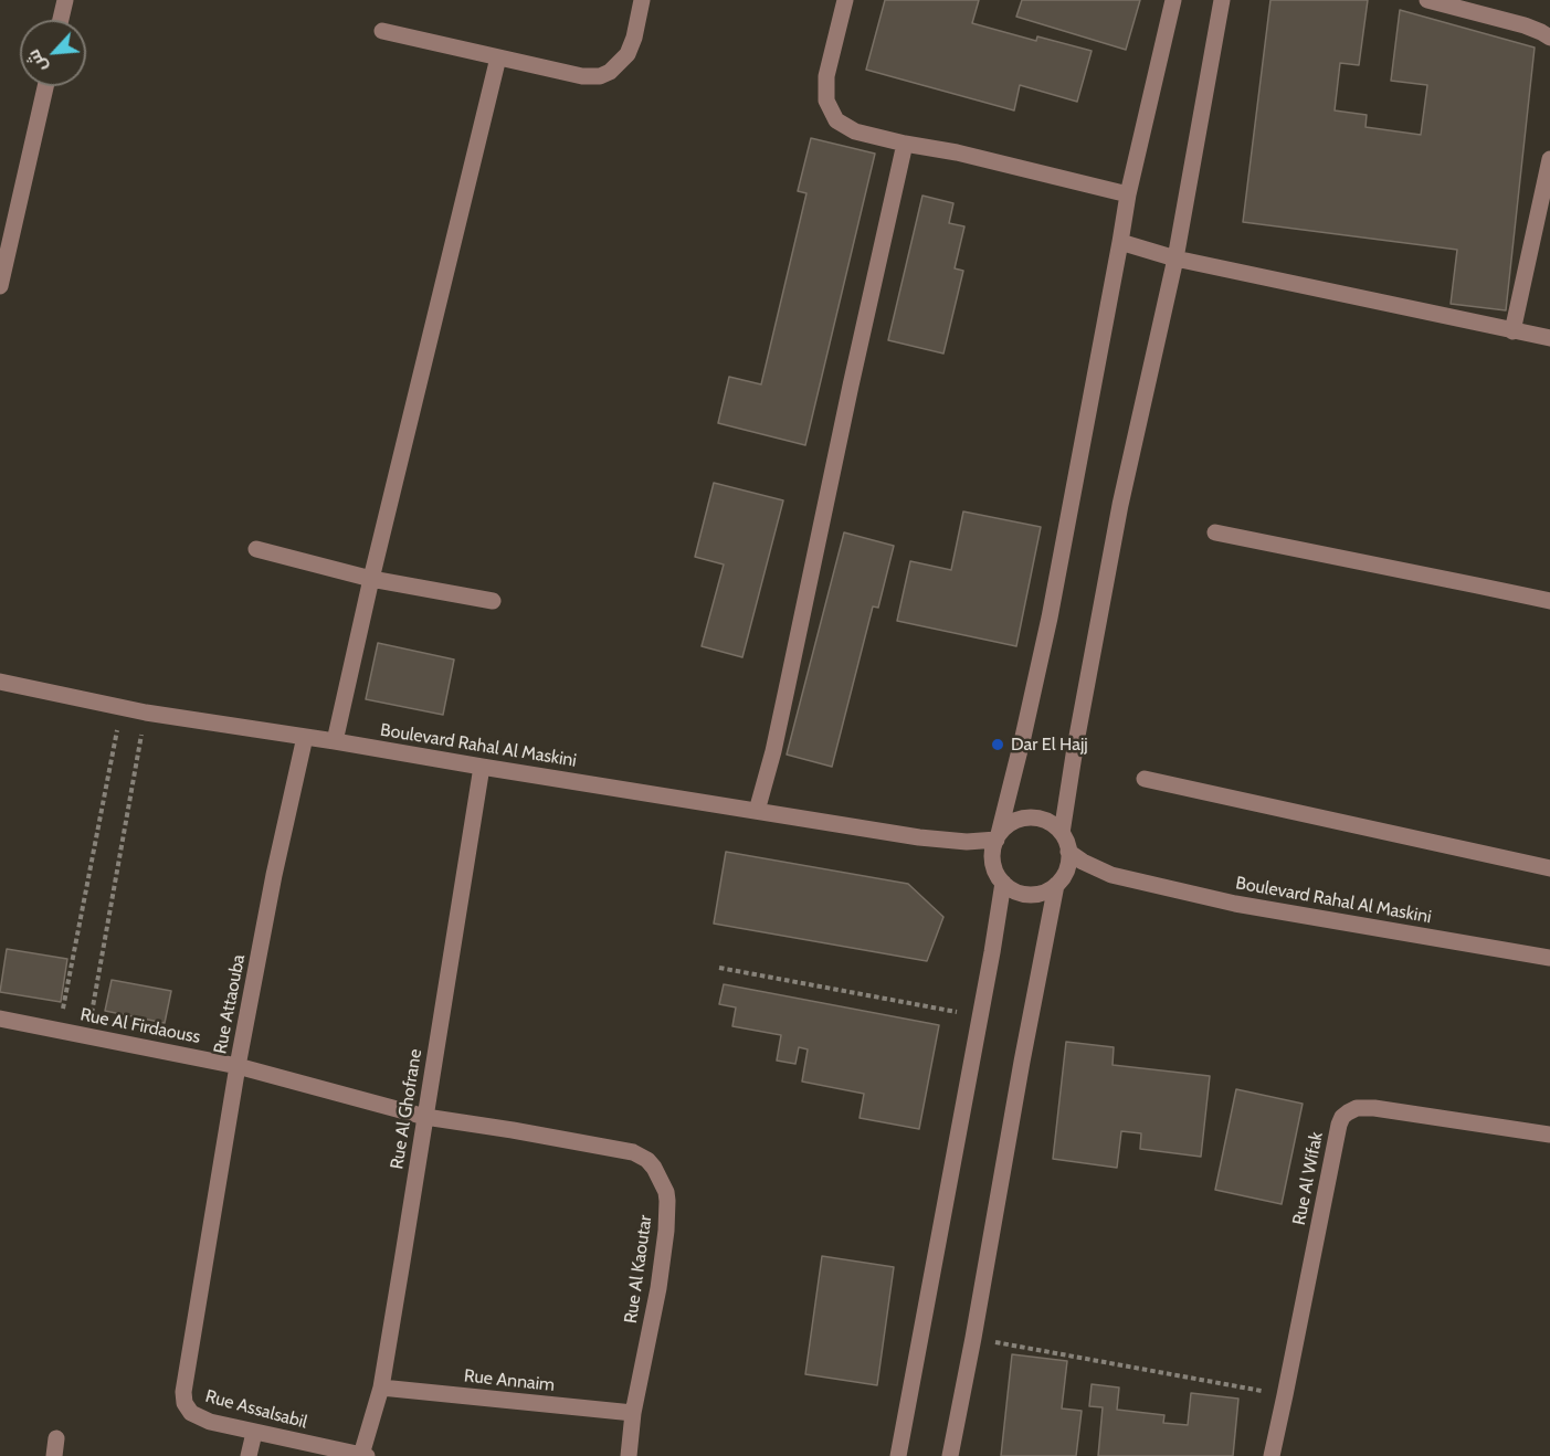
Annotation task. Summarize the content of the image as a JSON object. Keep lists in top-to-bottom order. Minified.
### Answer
{"streets":{"street":["Boulevard Rahal Al Maskini","Rue Attaouba","Rue Al Firdaouss","Rue Al Ghofrane","Rue Al Wifak","Rue Al Kaoutar","Rue Annaim","Rue Assalsabil"]},"crossings":[["Boulevard Rahal Al Maskini","Rue Attaouba"],["Boulevard Rahal Al Maskini","Rue Al Ghofrane"],["Rue Attaouba","Rue Al Firdaouss"],["Rue Attaouba","Rue Assalsabil"],["Rue Al Firdaouss","Rue Al Ghofrane"],["Rue Al Firdaouss","Rue Al Kaoutar"],["Rue Al Ghofrane","Rue Al Kaoutar"],["Rue Al Ghofrane","Rue Annaim"],["Rue Al Ghofrane","Rue Assalsabil"],["Rue Al Kaoutar","Rue Annaim"]],"places":["Dar El Hajj"],"north":"bottom left"}
